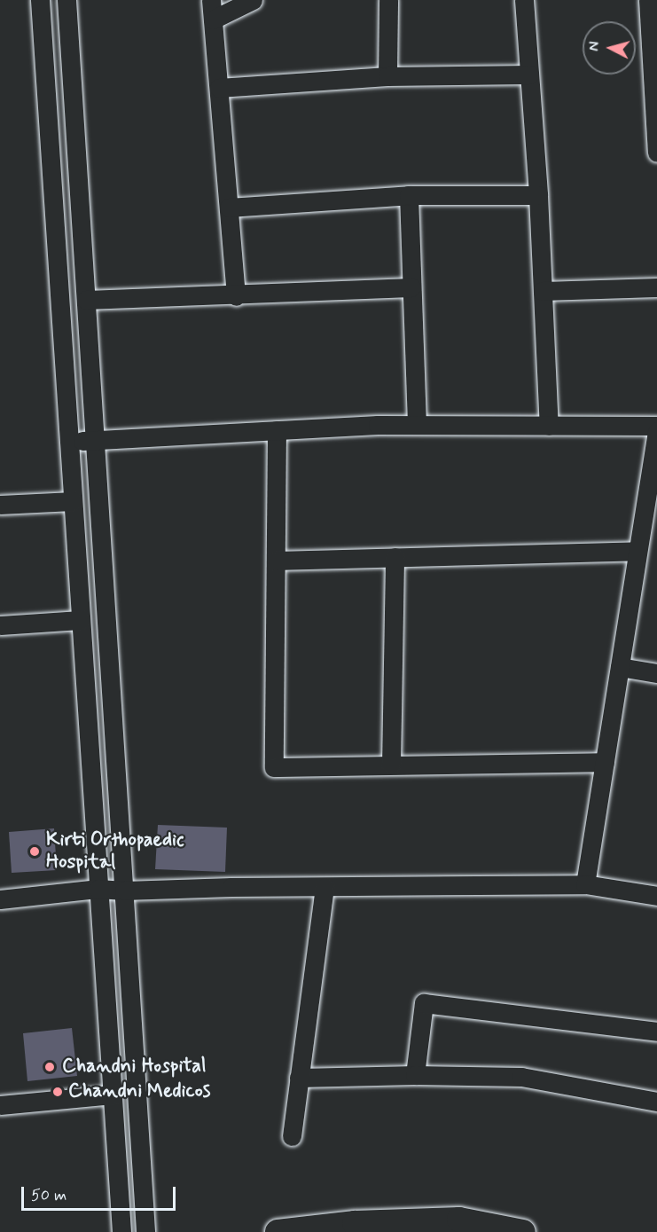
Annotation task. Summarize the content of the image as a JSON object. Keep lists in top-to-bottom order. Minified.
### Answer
{"places":["Kirti Orthopaedic Hospital","Chandni Hospital","Chandni Medicos"],"scale_bar":"50 m","north":"left"}
